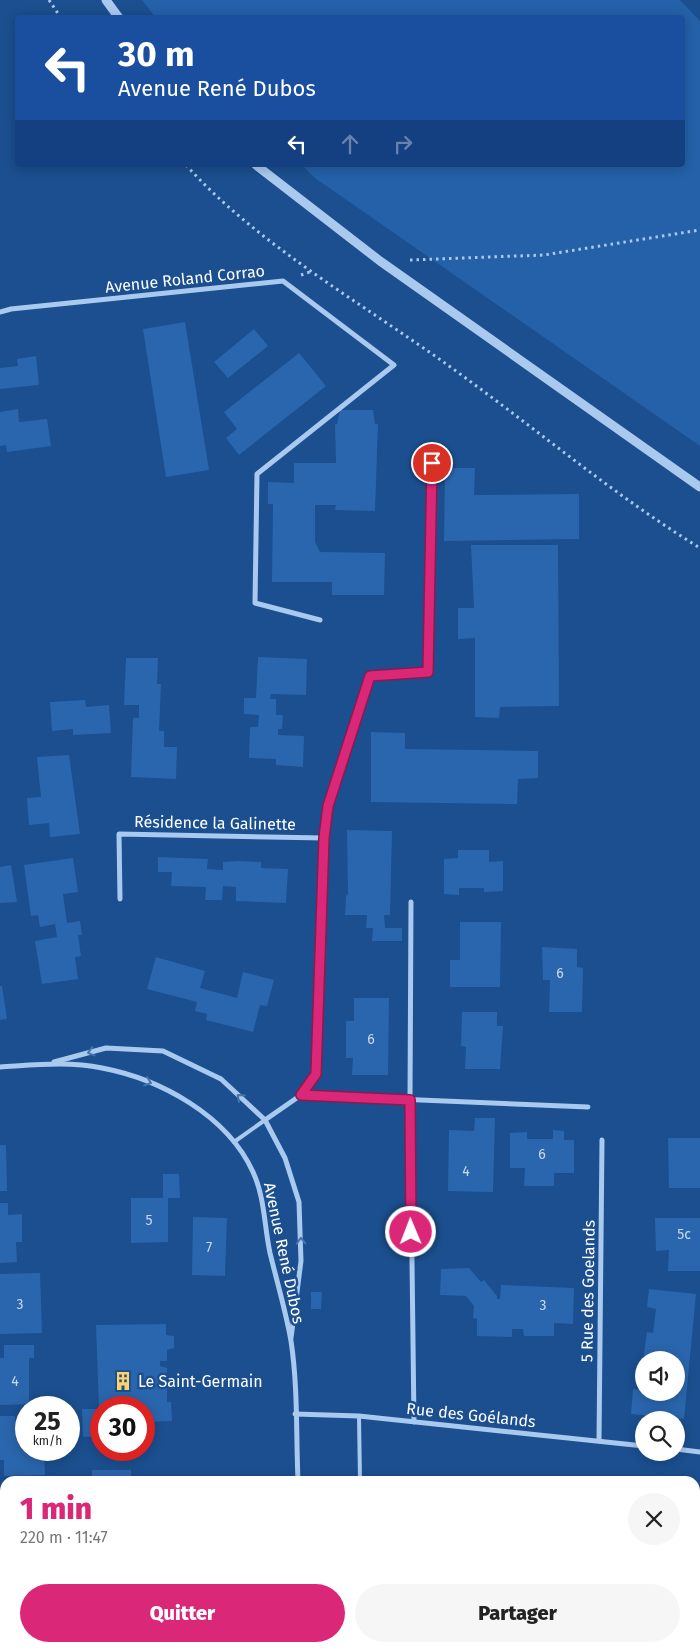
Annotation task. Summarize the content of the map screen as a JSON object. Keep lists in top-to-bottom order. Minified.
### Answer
{"streets":{"street":["Avenue Roland Corrao","Résidence la Galinette","Avenue René Dubos","5 Rue des Goelands","Rue des Goélands"]},"crossings":[["Avenue René Dubos","Rue des Goélands"],["5 Rue des Goelands","Rue des Goélands"]],"places":{"building":["Le Saint-Germain"]},"house_numbers":["6","6","6","4","5","5c","7","3","3","4"],"page":{"turn":["30 m","Avenue René Dubos"],"speed":"25 km/h","limit":"30","heading":["1 min","220 m · 11:47"],"buttons":["Quitter","Partager"]}}
